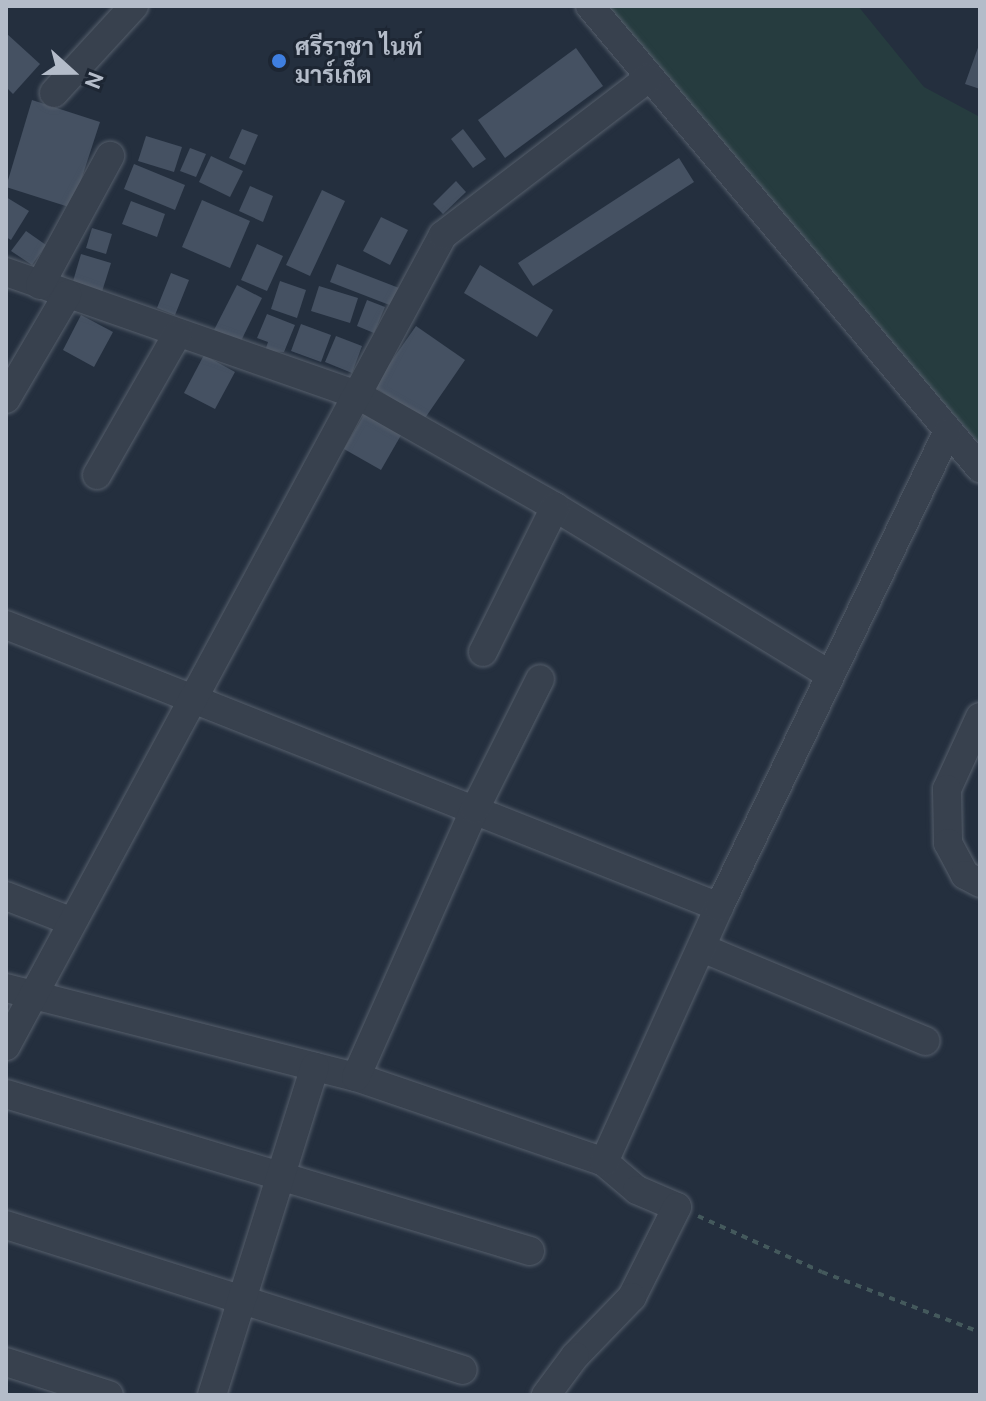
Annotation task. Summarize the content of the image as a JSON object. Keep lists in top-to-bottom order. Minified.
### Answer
{"places":["ศรีราชา ไนท์ มาร์เก็ต"],"north":"right"}
